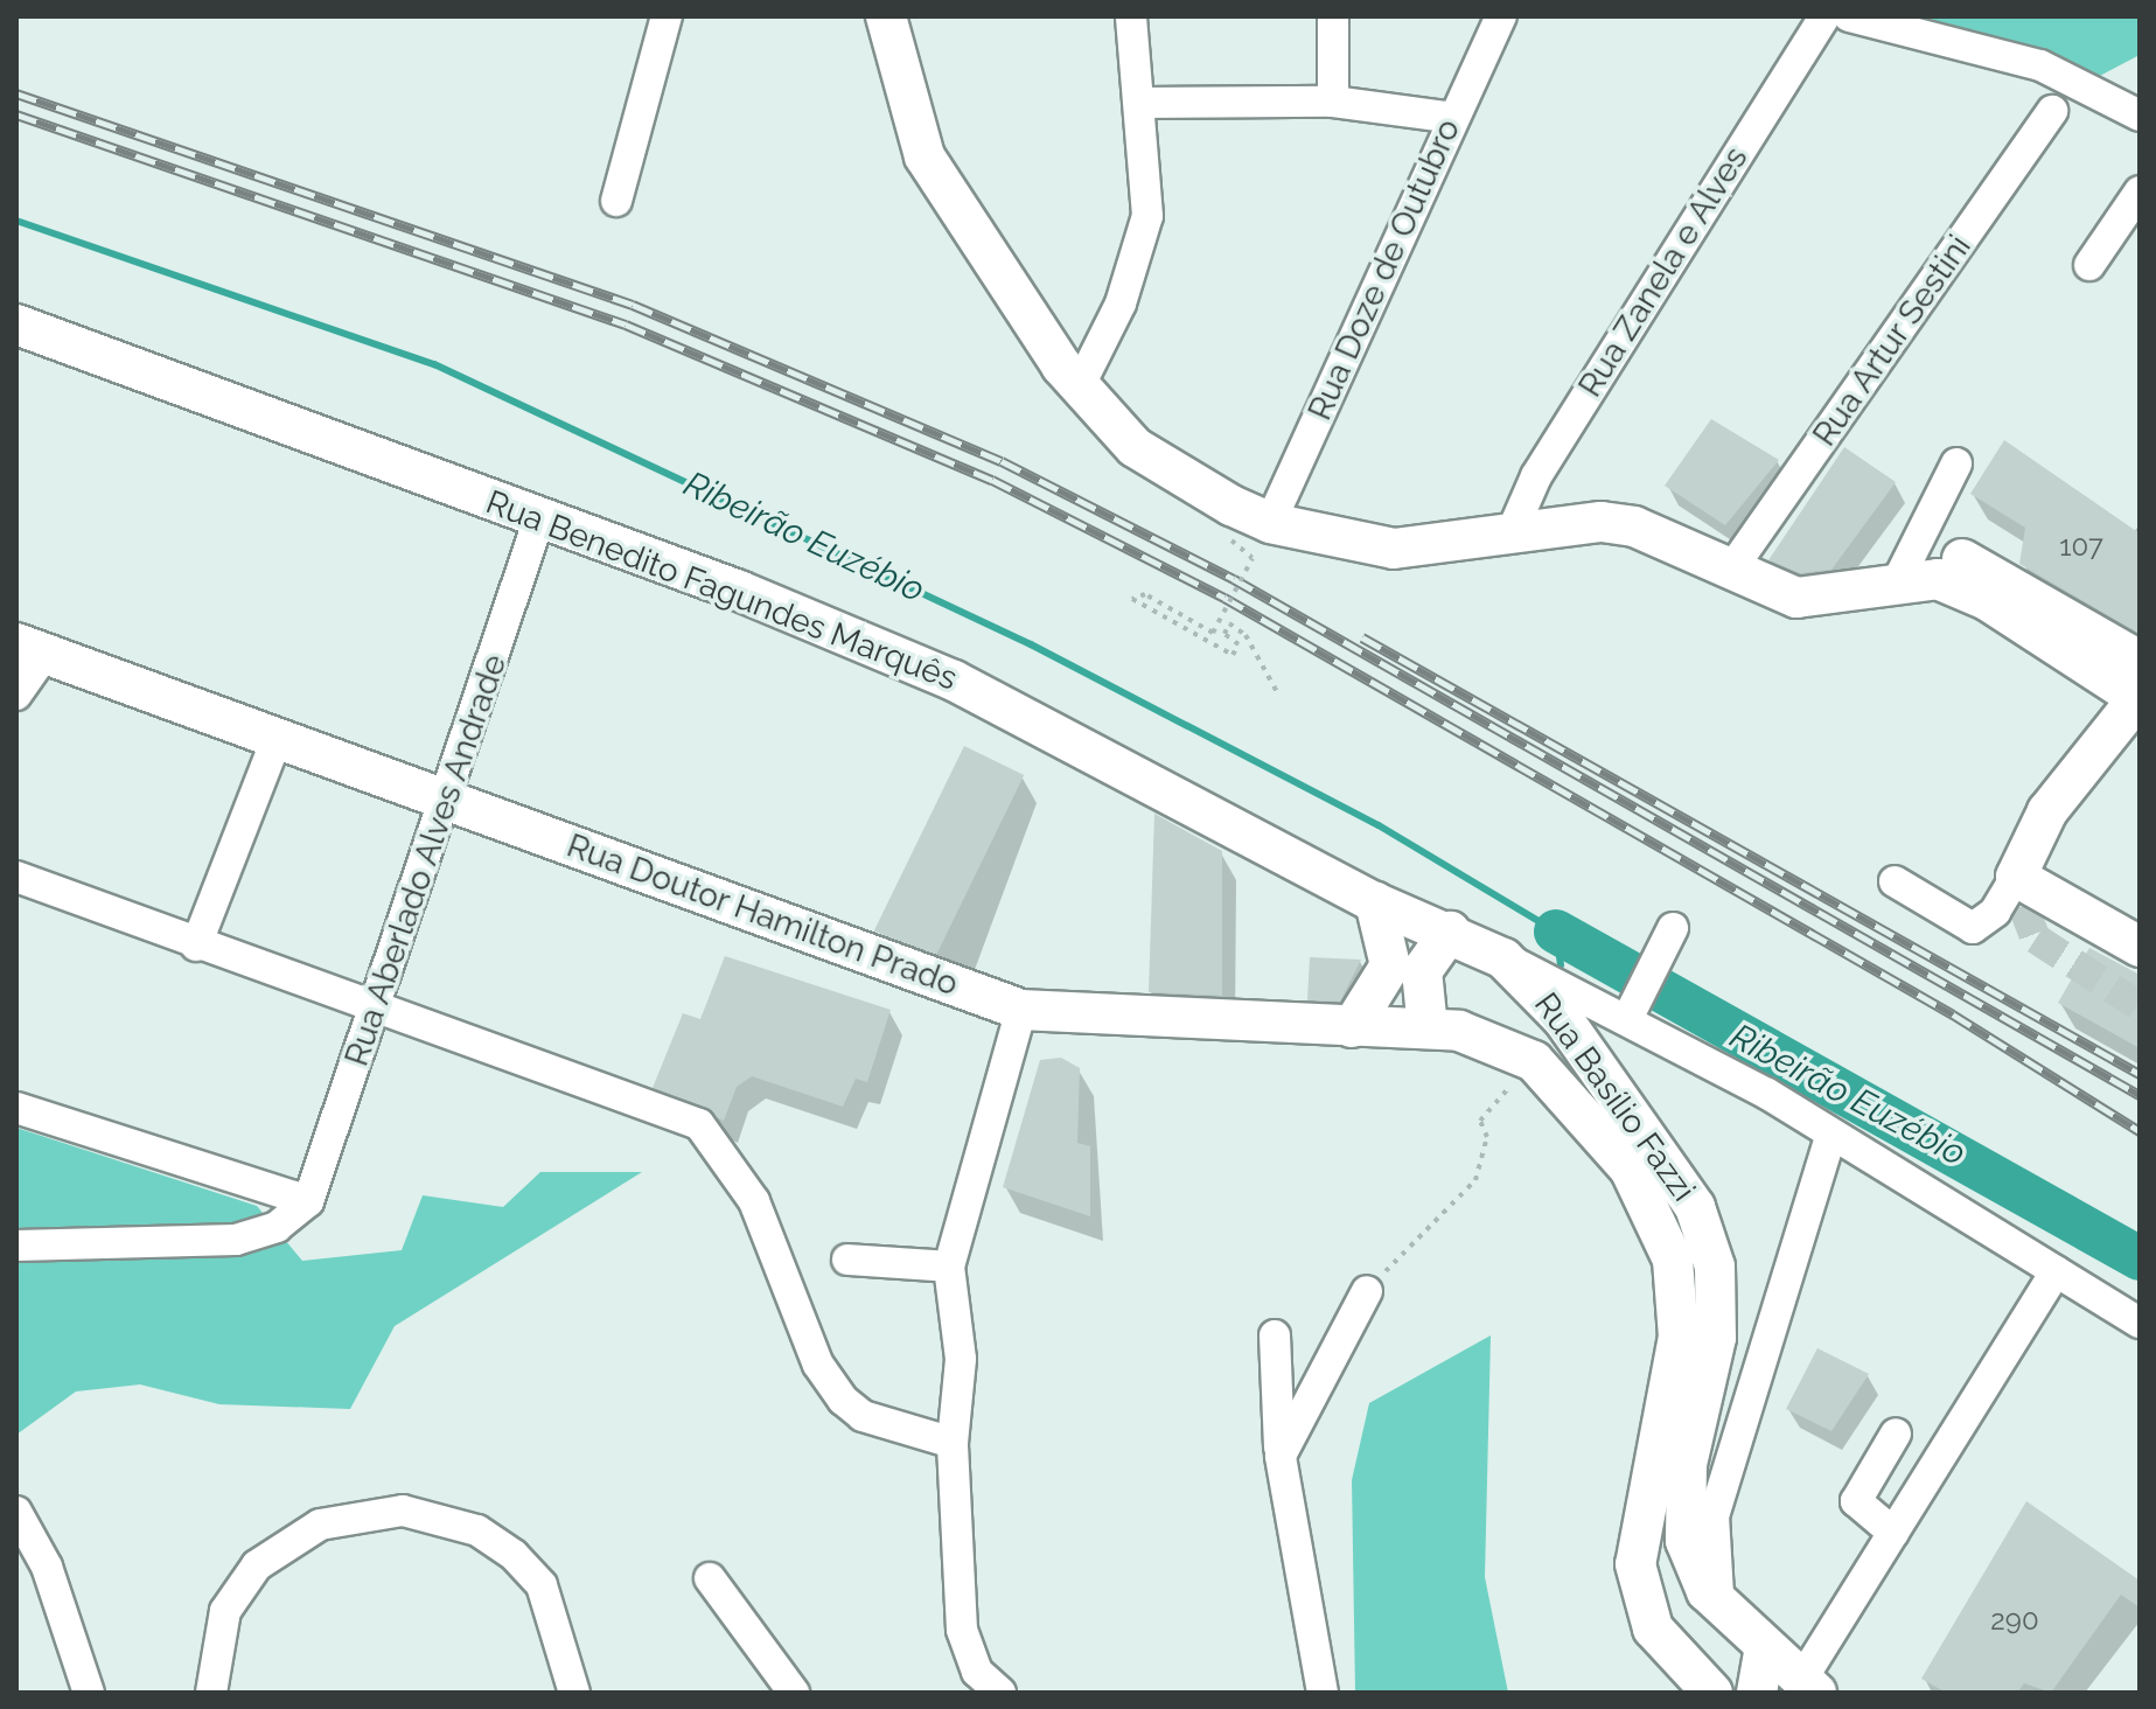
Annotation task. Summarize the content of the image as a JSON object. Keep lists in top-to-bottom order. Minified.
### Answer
{"streets":{"main road":["Rua Benedito Fagundes Marquês","Rua Doutor Hamilton Prado","Rua Basílio Fazzi"],"street":["Rua Doze de Outubro","Rua Zanela e Alves","Rua Artur Sestini","Rua Aberlado Alves Andrade"]},"crossings":[["Rua Benedito Fagundes Marquês","Rua Aberlado Alves Andrade"],["Rua Benedito Fagundes Marquês","Rua Basílio Fazzi"],["Rua Aberlado Alves Andrade","Rua Doutor Hamilton Prado"],["Rua Doutor Hamilton Prado","Rua Basílio Fazzi"]],"water":["Ribeirão Euzébio"],"house_numbers":["107","290"]}
